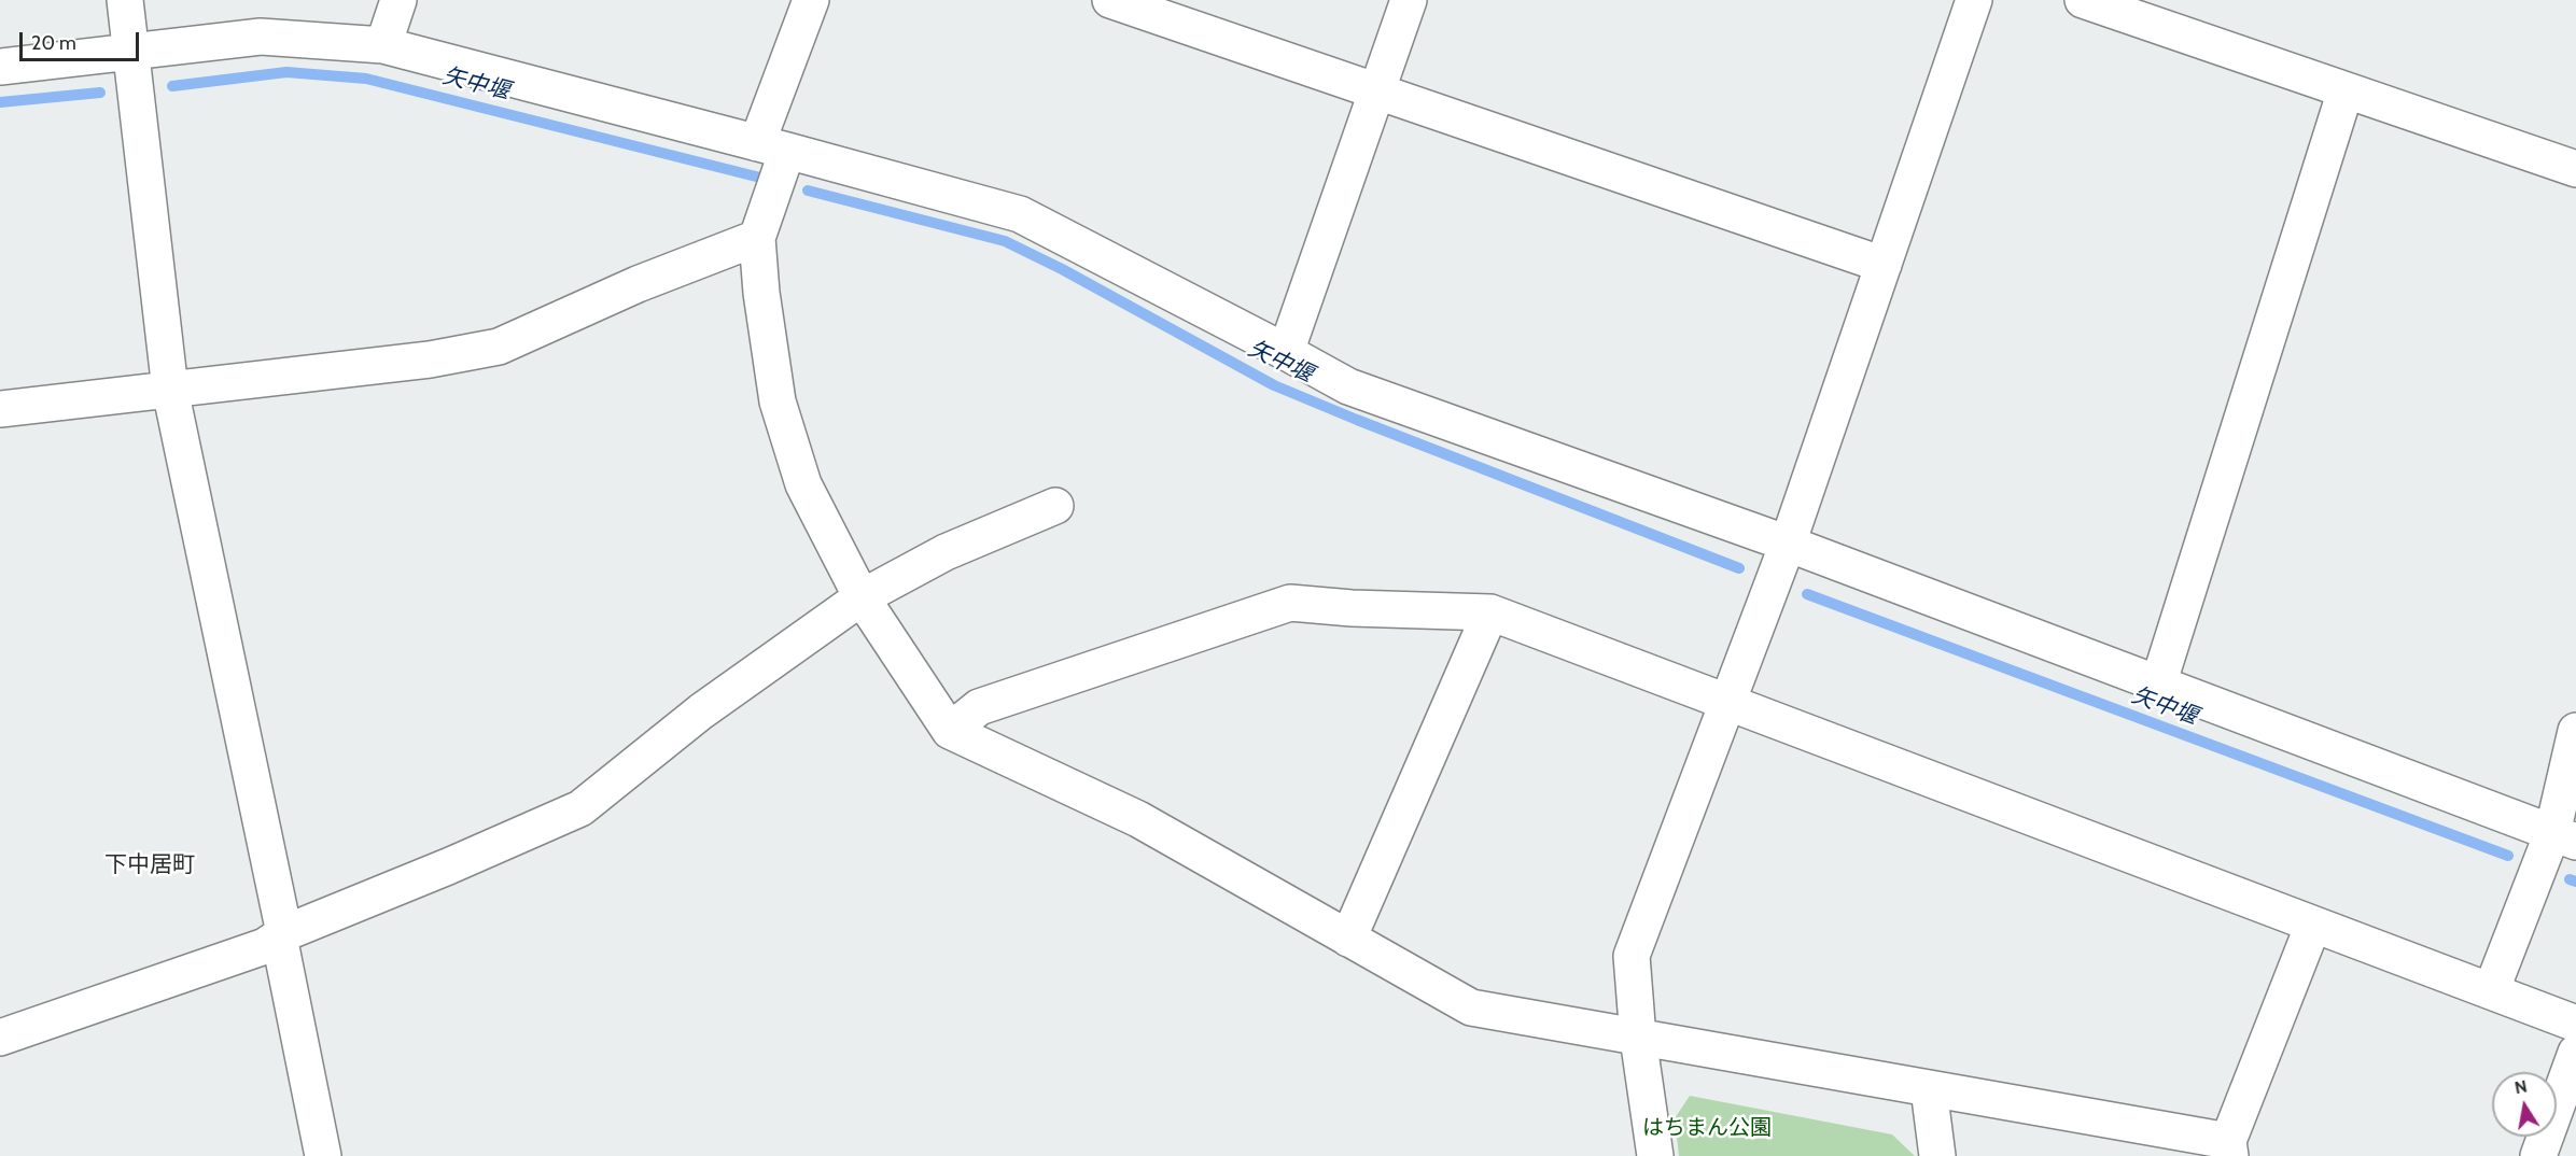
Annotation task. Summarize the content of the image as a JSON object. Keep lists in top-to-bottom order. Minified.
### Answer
{"districts":["下中居町"],"water":["矢中堰"],"parks":["はちまん公園"],"scale_bar":"20 m","north":"top"}
